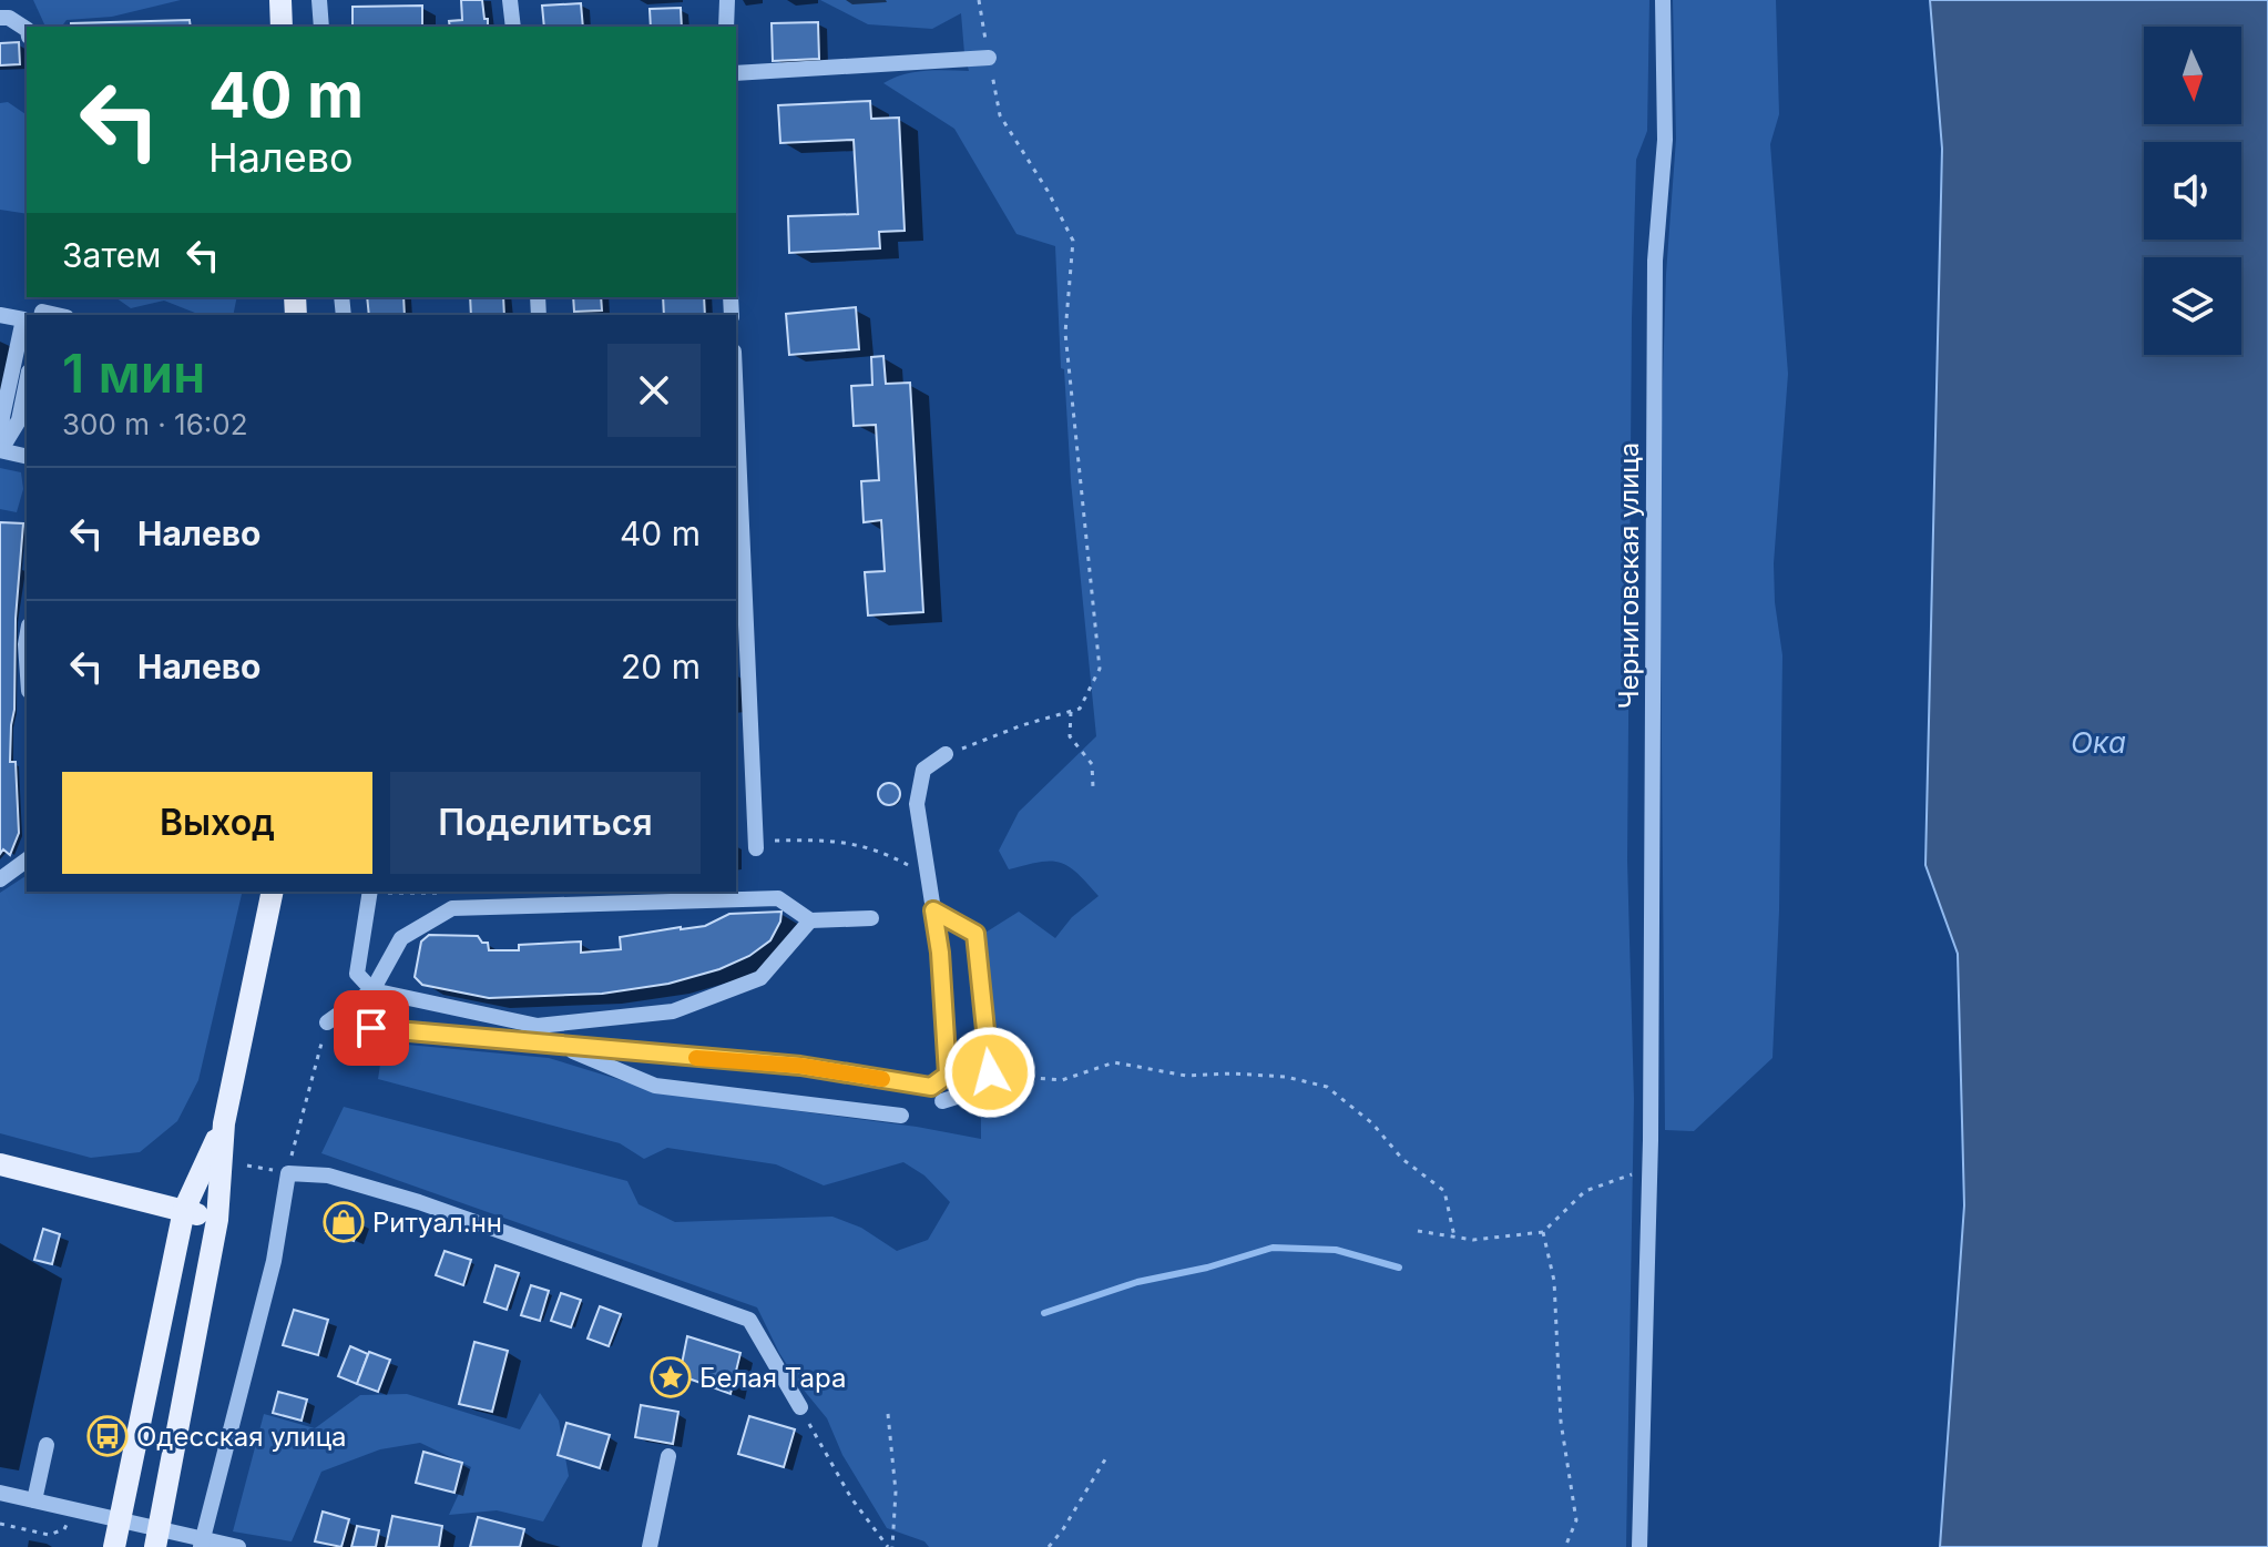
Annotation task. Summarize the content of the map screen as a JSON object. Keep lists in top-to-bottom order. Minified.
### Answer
{"streets":{"street":["Черниговская улица"]},"water":["Ока"],"places":{"shop":["Ритуал.нн"],"place":["Белая Тара"],"bus stop":["Одесская улица"]},"north":"bottom","page":{"turn":["40 m","Налево"],"then":"Затем","heading":["1 мин","300 m · 16:02"],"list":[{"name":"Налево","value":"40 m"},{"name":"Налево","value":"20 m"}],"buttons":["Выход","Поделиться"]}}
